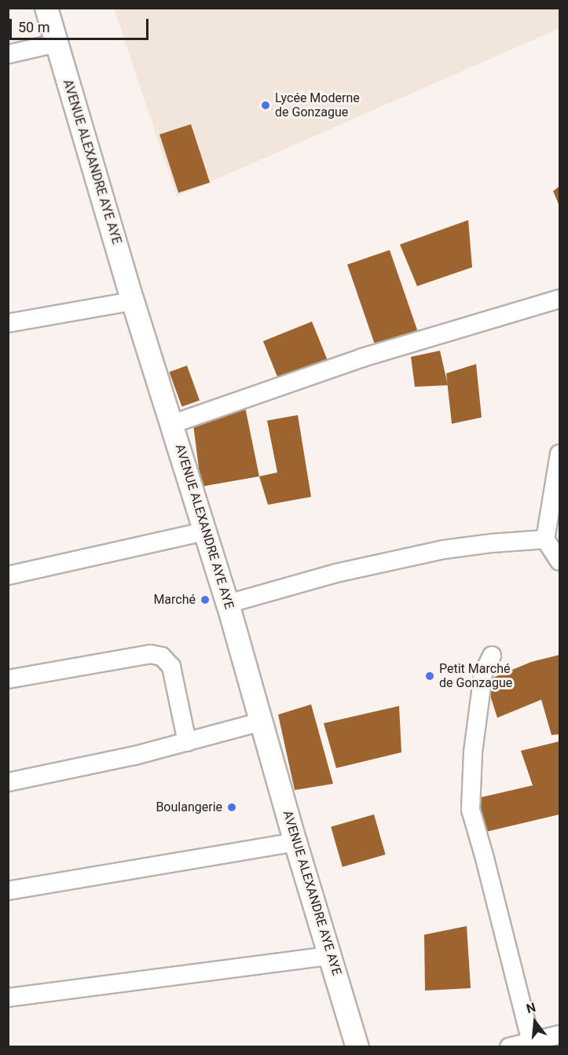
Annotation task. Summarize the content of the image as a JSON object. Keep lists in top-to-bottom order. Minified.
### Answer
{"streets":{"street":["AVENUE ALEXANDRE AYE AYE"]},"places":["Lycée Moderne de Gonzague","Marché","Petit Marché de Gonzague","Boulangerie"],"scale_bar":"50 m","north":"top"}
